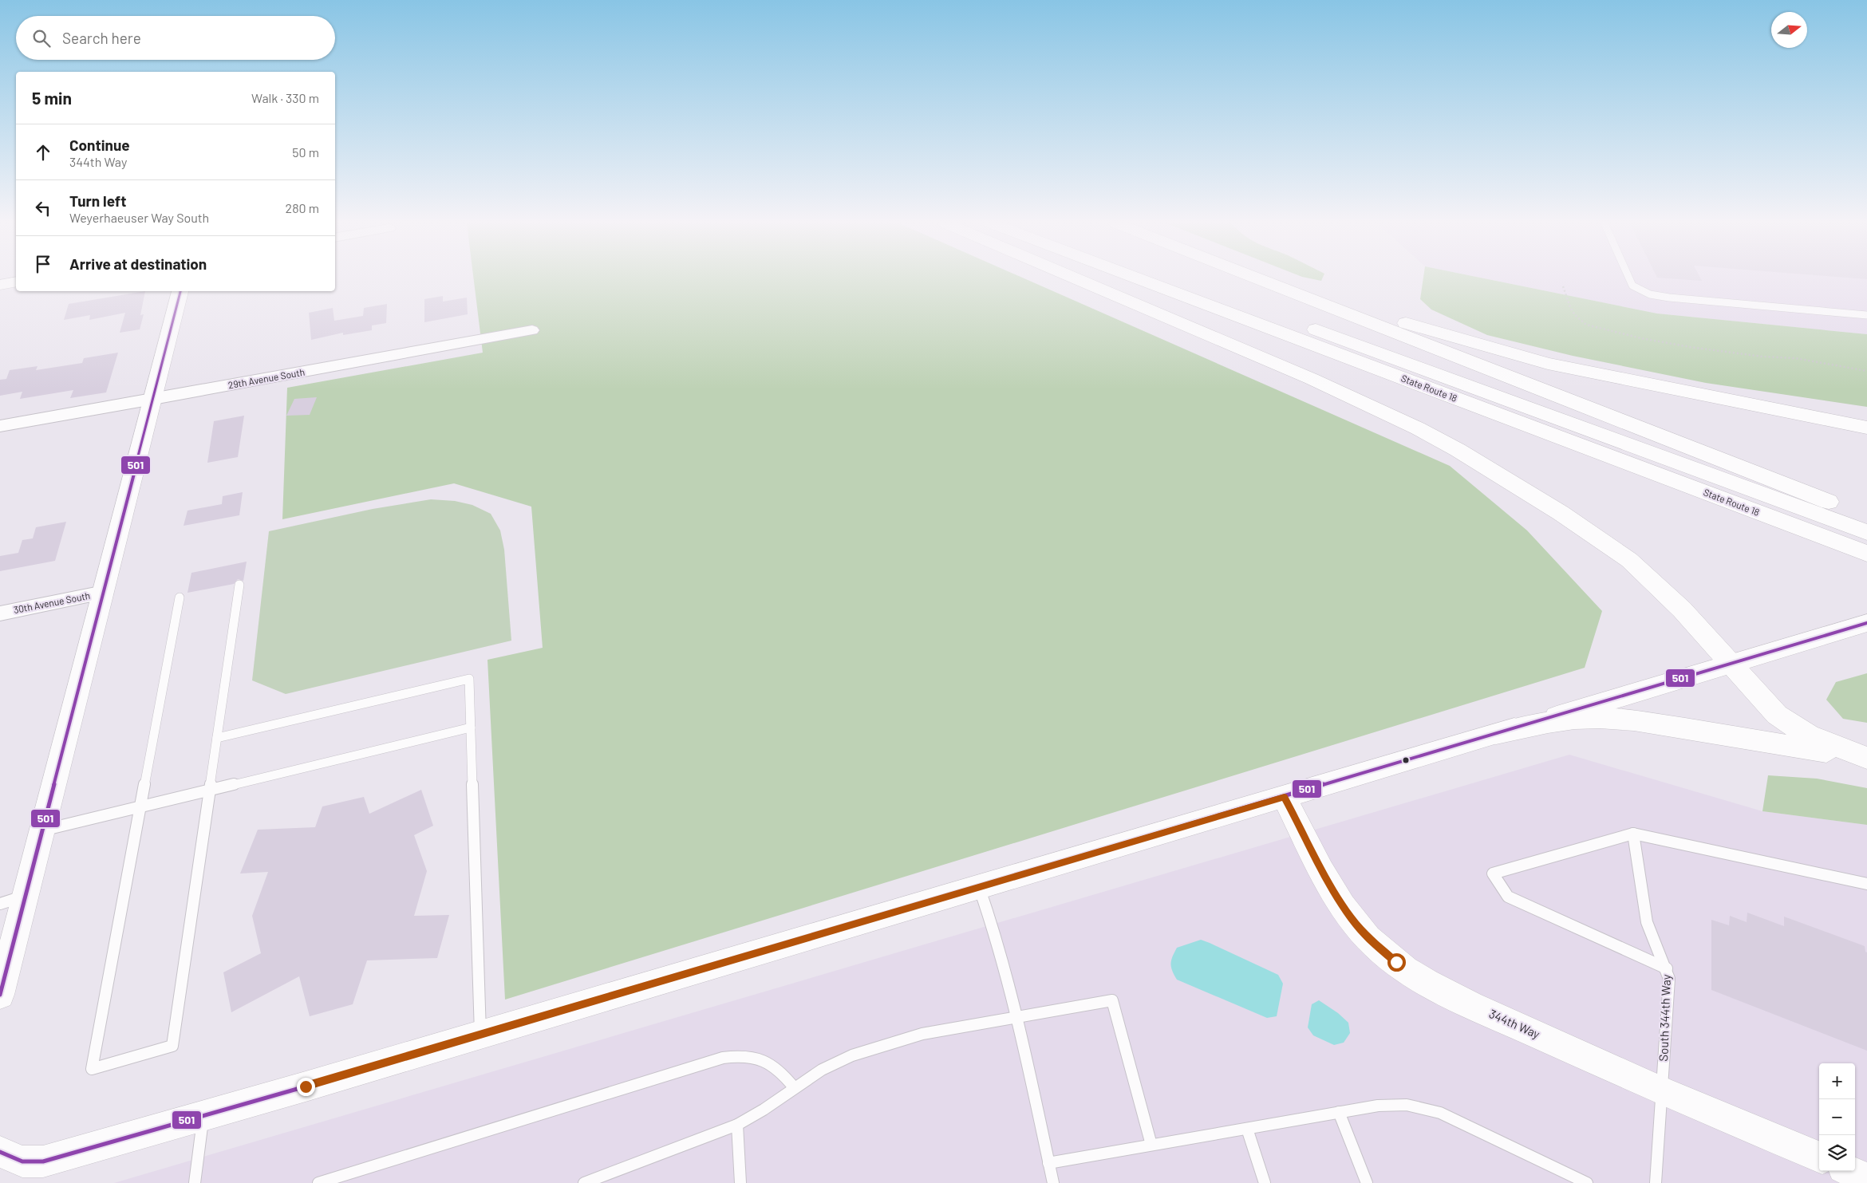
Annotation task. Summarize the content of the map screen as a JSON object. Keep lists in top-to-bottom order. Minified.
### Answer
{"streets":{"main road":["State Route 18","344th Way"],"street":["29th Avenue South","30th Avenue South"],"lane":["South 344th Way"]},"crossings":[["South 344th Way","344th Way"]],"lines":["transit line 501"],"north":"right","page":{"search":"Search here","heading":["5 min","Walk · 330 m"],"list":[["Continue","344th Way","50 m"],["Turn left","Weyerhaeuser Way South","280 m"],"Arrive at destination"],"map_buttons":["+","−"]}}
